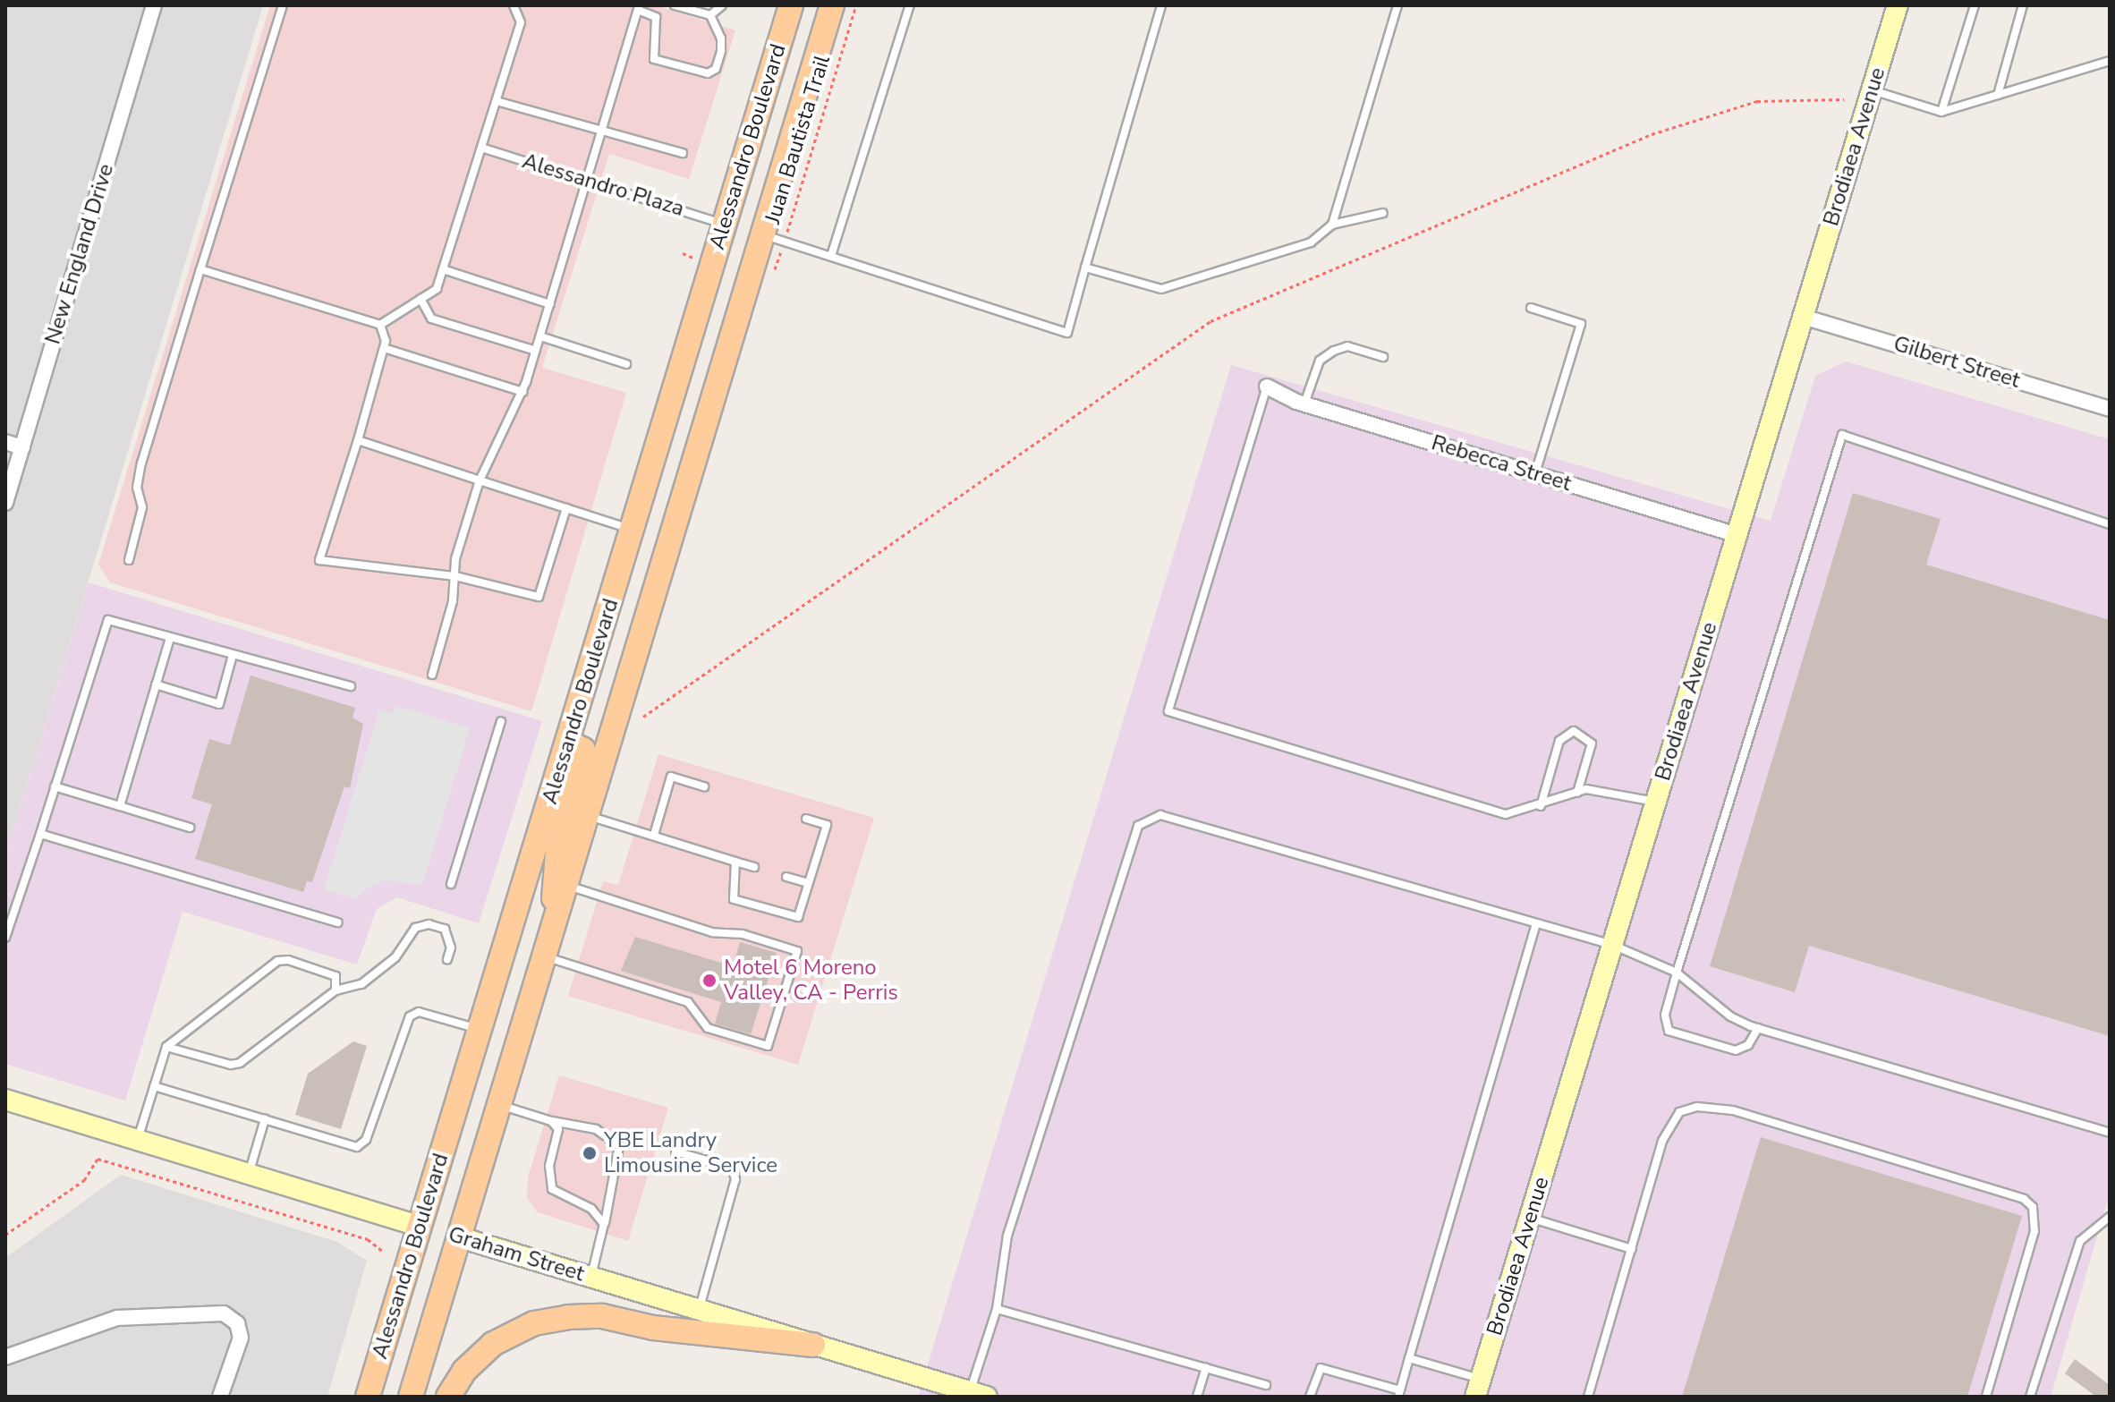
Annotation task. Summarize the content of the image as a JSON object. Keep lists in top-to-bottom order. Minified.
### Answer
{"streets":{"main road":["Alessandro Boulevard","Graham Street"],"street":["Brodiaea Avenue","New England Drive","Gilbert Street","Rebecca Street"],"lane":["Alessandro Plaza"],"path":["Juan Bautista Trail"]},"crossings":[["Alessandro Boulevard","Alessandro Plaza"],["Alessandro Boulevard","Graham Street"],["Brodiaea Avenue","Gilbert Street"],["Brodiaea Avenue","Rebecca Street"]],"places":["Motel 6 Moreno Valley, CA - Perris","YBE Landry Limousine Service"]}
